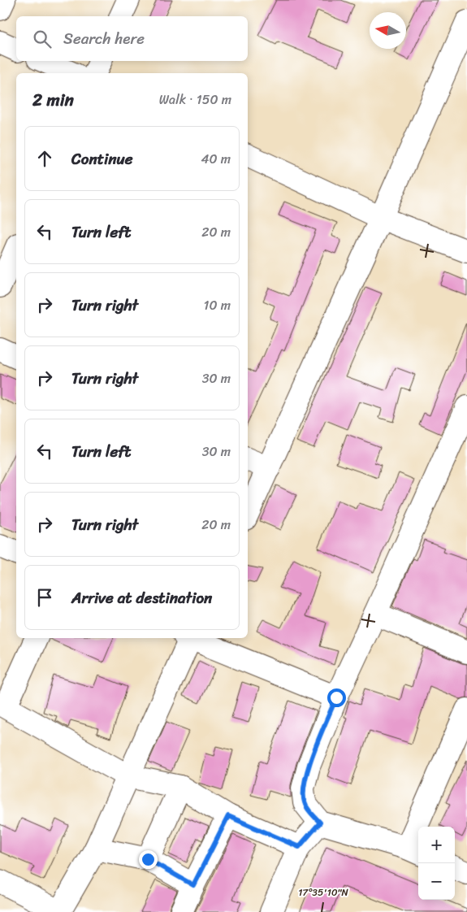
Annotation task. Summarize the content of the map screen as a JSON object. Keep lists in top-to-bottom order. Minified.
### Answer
{"north":"left","page":{"search":"Search here","heading":["2 min","Walk · 150 m"],"list":[["Continue","40 m"],["Turn left","20 m"],["Turn right","10 m"],["Turn right","30 m"],["Turn left","30 m"],["Turn right","20 m"],"Arrive at destination"],"map_buttons":["+","−"]},"coordinates":["17°35'10\"N"]}
